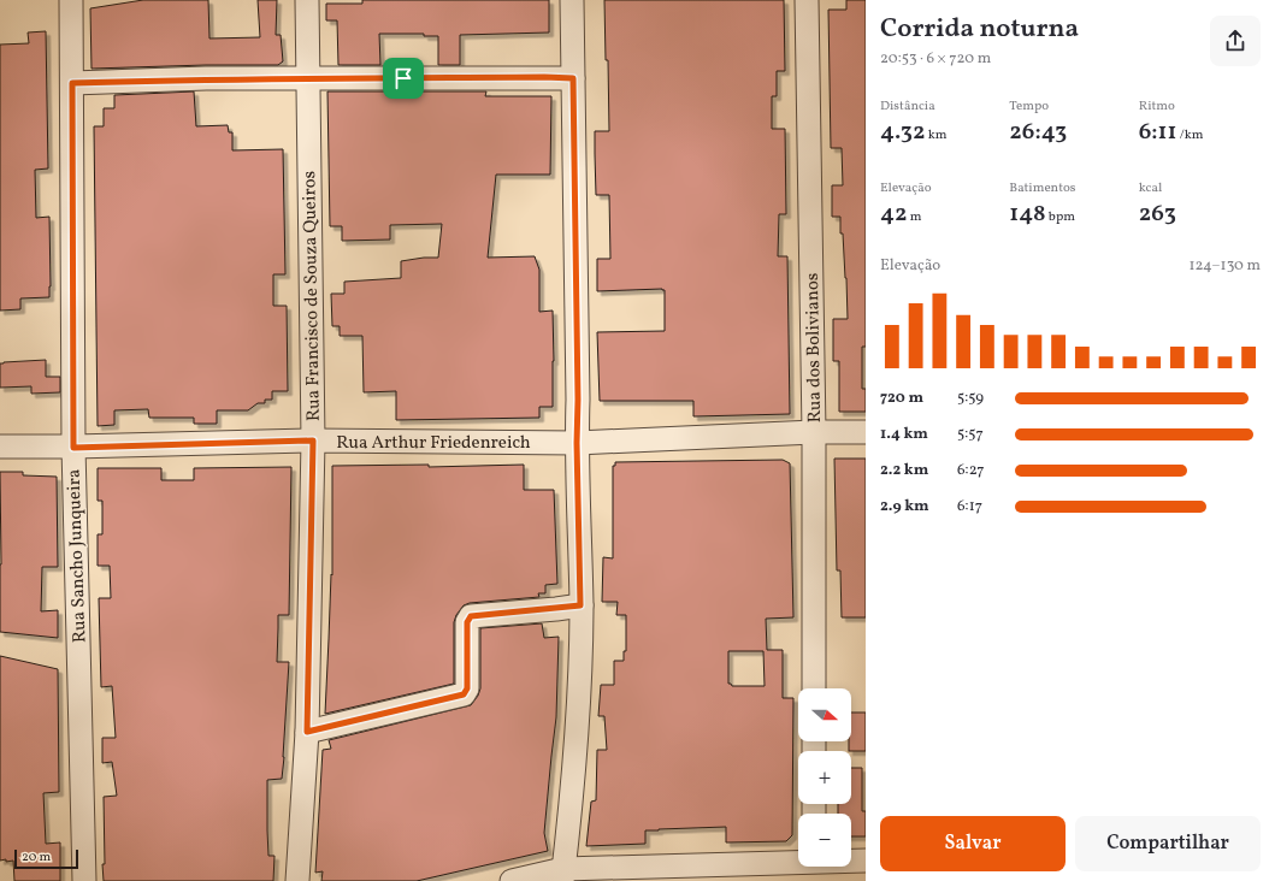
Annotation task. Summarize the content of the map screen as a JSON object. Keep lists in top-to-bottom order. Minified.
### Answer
{"streets":{"street":["Rua Francisco de Souza Queiros","Rua dos Bolivianos","Rua Arthur Friedenreich","Rua Sancho Junqueira"]},"crossings":[["Rua Francisco de Souza Queiros","Rua Arthur Friedenreich"],["Rua dos Bolivianos","Rua Arthur Friedenreich"],["Rua Arthur Friedenreich","Rua Sancho Junqueira"]],"scale_bar":"20 m","north":"right","page":{"heading":["Corrida noturna","20:53 · 6 × 720 m"],"stats":[["Distância","4.32 km"],["Tempo","26:43"],["Ritmo","6:11 /km"],["Elevação","42 m"],["Batimentos","148 bpm"],["kcal","263"]],"chart":["Elevação","124–130 m"],"list":[{"name":"720 m","note":"5:59"},{"name":"1.4 km","note":"5:57"},{"name":"2.2 km","note":"6:27"},{"name":"2.9 km","note":"6:17"}],"map_buttons":["+","−"],"buttons":["Salvar","Compartilhar"],"scale":"20 m"}}
